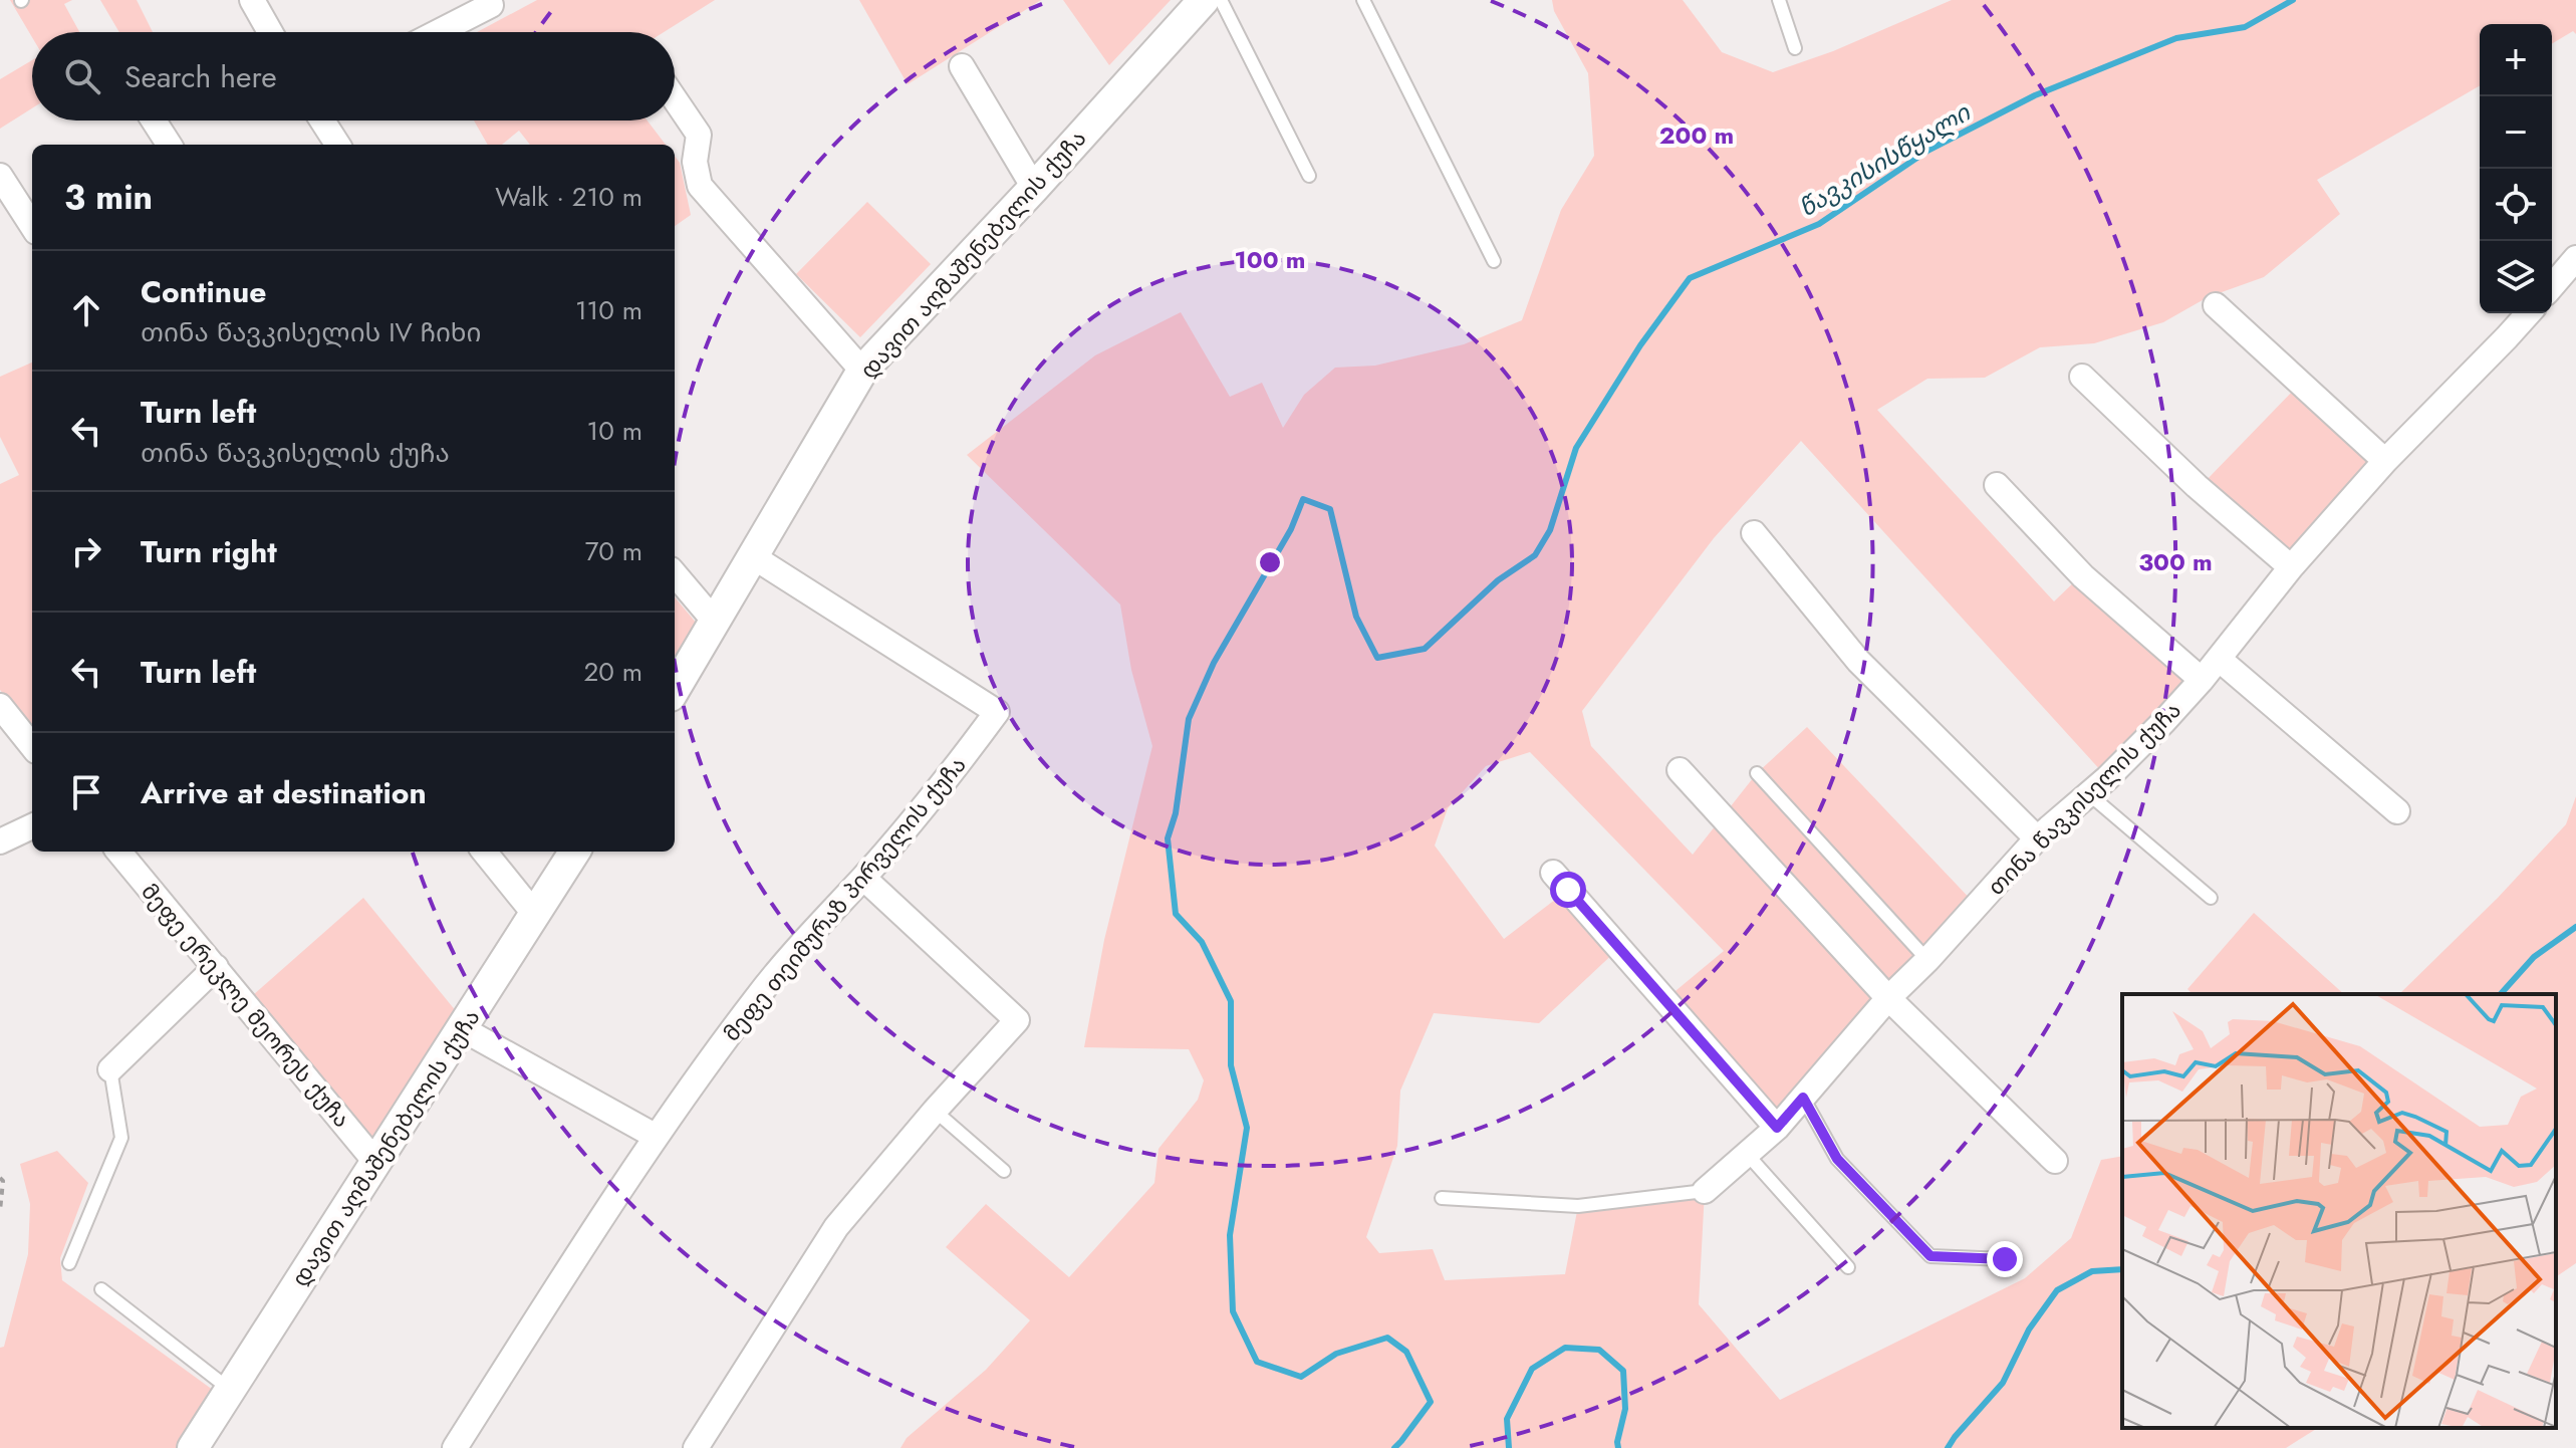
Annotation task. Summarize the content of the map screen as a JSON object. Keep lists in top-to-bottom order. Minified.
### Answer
{"streets":{"street":["დავით აღმაშენებელის ქუჩა","თინა წავკისელის ქუჩა","მეფე თეიმურაზ პირველის ქუჩა","მეფე ერეკლე მეორეს ქუჩა"]},"crossings":[["დავით აღმაშენებელის ქუჩა","მეფე თეიმურაზ პირველის ქუჩა"],["დავით აღმაშენებელის ქუჩა","მეფე ერეკლე მეორეს ქუჩა"]],"water":["წავკისისწყალი"],"page":{"map_buttons":["+","−"],"search":"Search here","heading":["3 min","Walk · 210 m"],"list":[["Continue","თინა წავკისელის IV ჩიხი","110 m"],["Turn left","თინა წავკისელის ქუჩა","10 m"],["Turn right","70 m"],["Turn left","20 m"],"Arrive at destination"]},"rings":["200 m","100 m","300 m"]}
